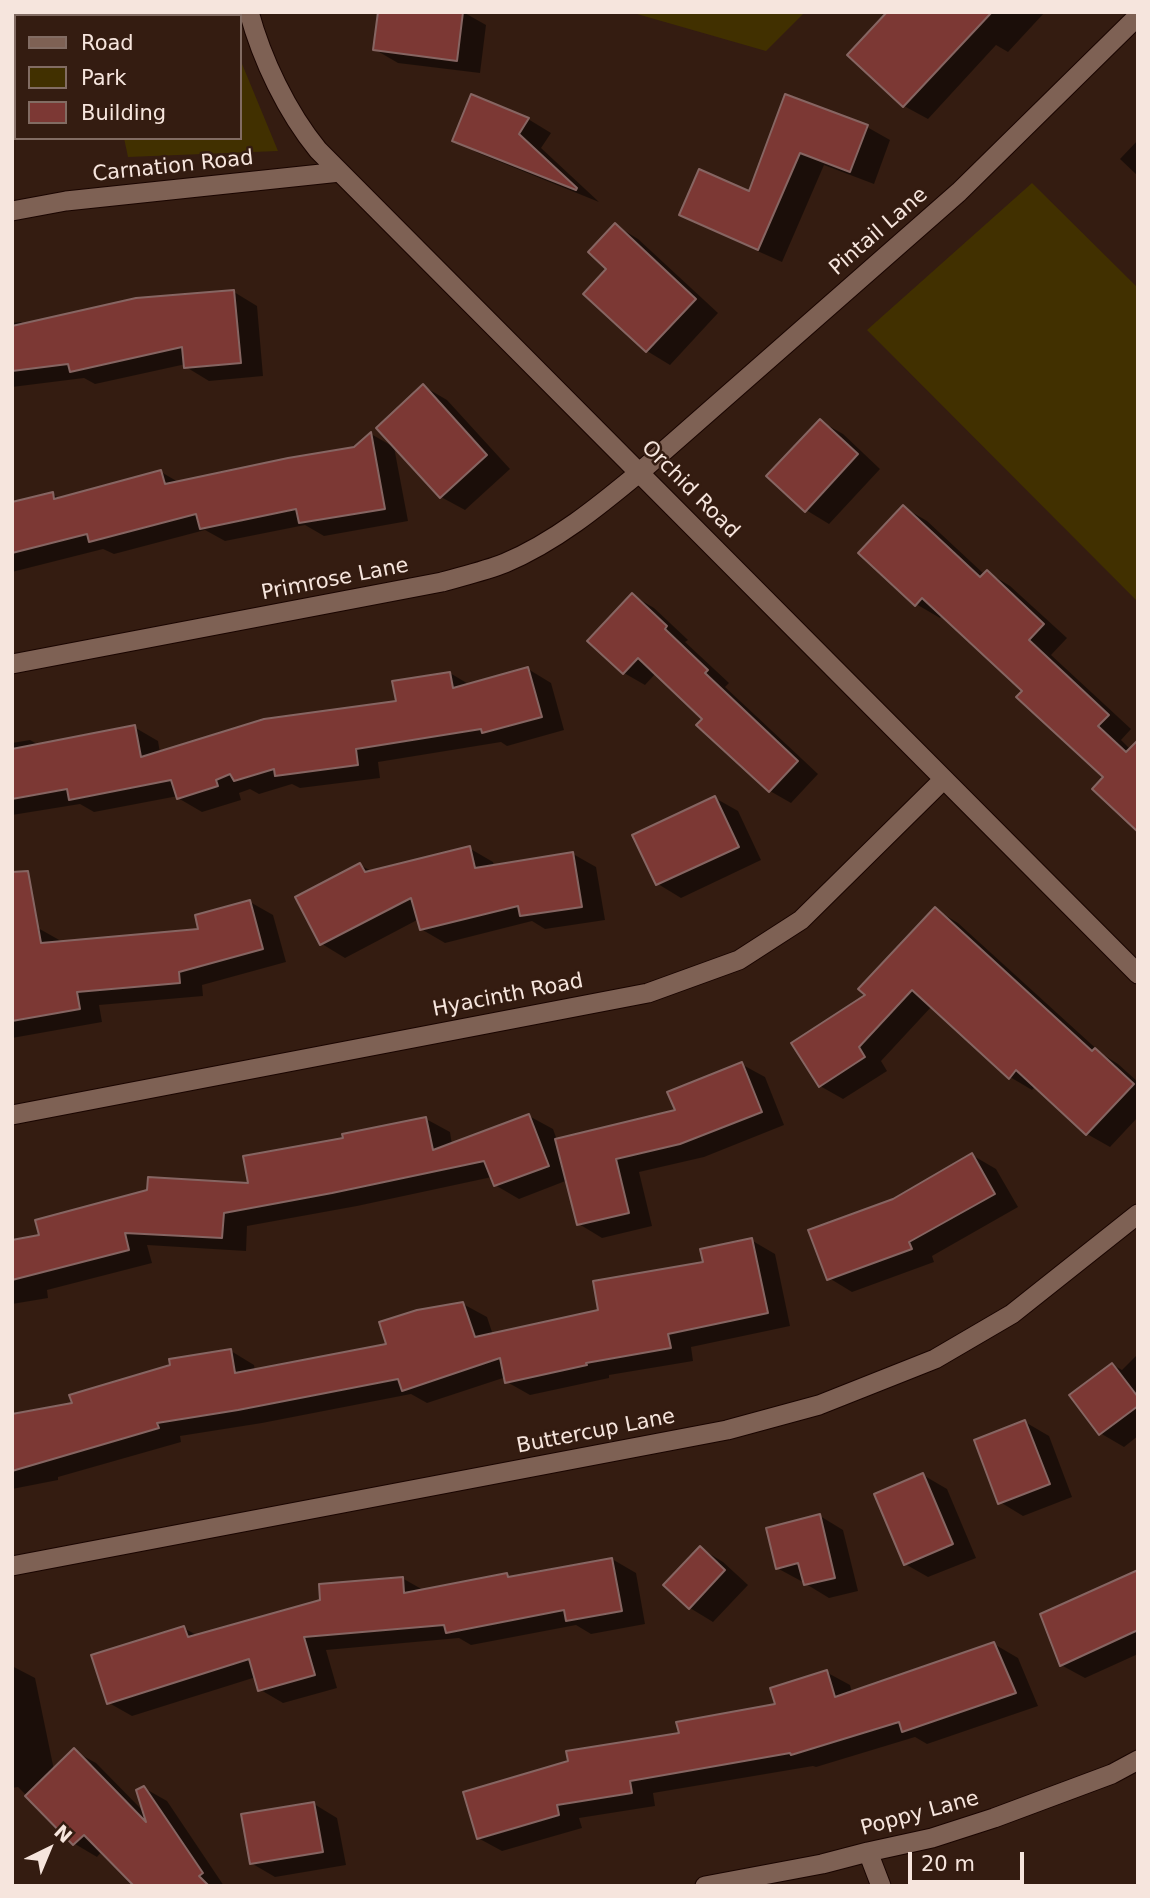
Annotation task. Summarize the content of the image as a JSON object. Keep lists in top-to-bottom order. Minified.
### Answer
{"streets":{"street":["Carnation Road","Pintail Lane","Orchid Road","Primrose Lane","Hyacinth Road","Buttercup Lane","Poppy Lane"]},"crossings":[["Carnation Road","Orchid Road"],["Pintail Lane","Orchid Road"],["Pintail Lane","Primrose Lane"],["Orchid Road","Primrose Lane"],["Orchid Road","Hyacinth Road"]],"legend":["Road","Park","Building"],"scale_bar":"20 m","north":"top right"}
